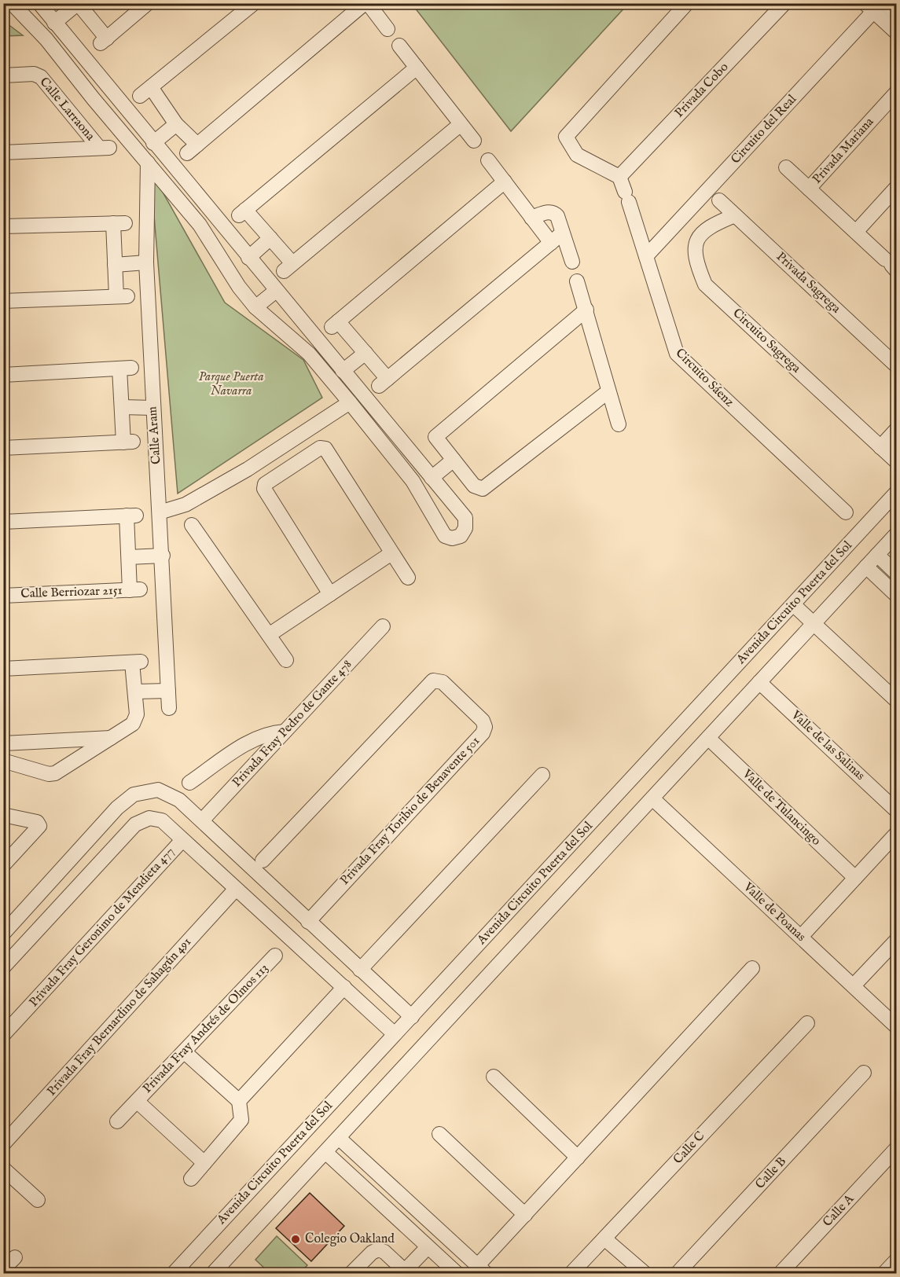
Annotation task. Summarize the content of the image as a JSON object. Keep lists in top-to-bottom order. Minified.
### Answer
{"streets":{"street":["Privada Cobo","Calle Larraona","Circuito del Real","Privada Mariana","Privada Sagrega","Circuito Sagrega","Circuito Sáenz","Calle Aram","Calle Berriozar 2151","Avenida Circuito Puerta del Sol","Privada Fray Pedro de Gante 478","Valle de las Salinas","Valle de Tulancingo","Privada Fray Toribio de Benavente 501","Valle de Poanas","Privada Fray Geronimo de Mendieta 477","Privada Fray Bernardino de Sahagún 491","Privada Fray Andrés de Olmos 113","Calle C","Calle B","Calle A"]},"crossings":[["Privada Cobo","Circuito Sáenz"],["Circuito del Real","Circuito Sáenz"]],"parks":["Parque Puerta Navarra"],"places":["Colegio Oakland"]}
